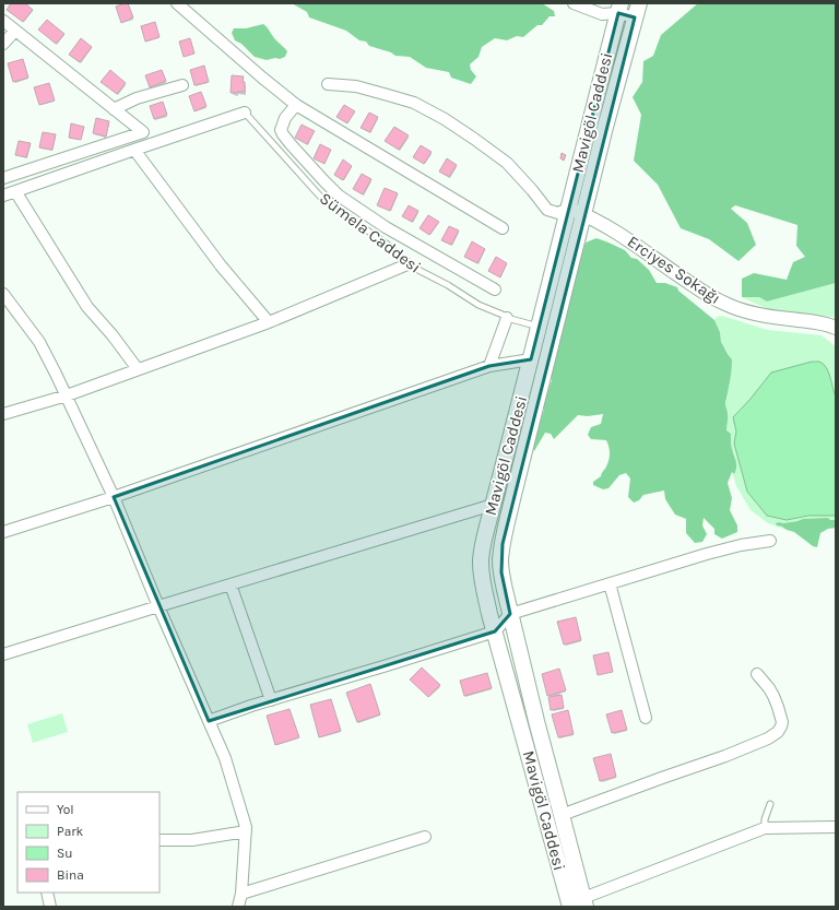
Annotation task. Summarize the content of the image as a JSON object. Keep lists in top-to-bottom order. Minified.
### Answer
{"streets":{"main road":["Mavigöl Caddesi"],"street":["Sümela Caddesi","Erciyes Sokağı"]},"crossings":[["Mavigöl Caddesi","Sümela Caddesi"],["Mavigöl Caddesi","Erciyes Sokağı"]],"legend":["Yol","Park","Su","Bina"]}
